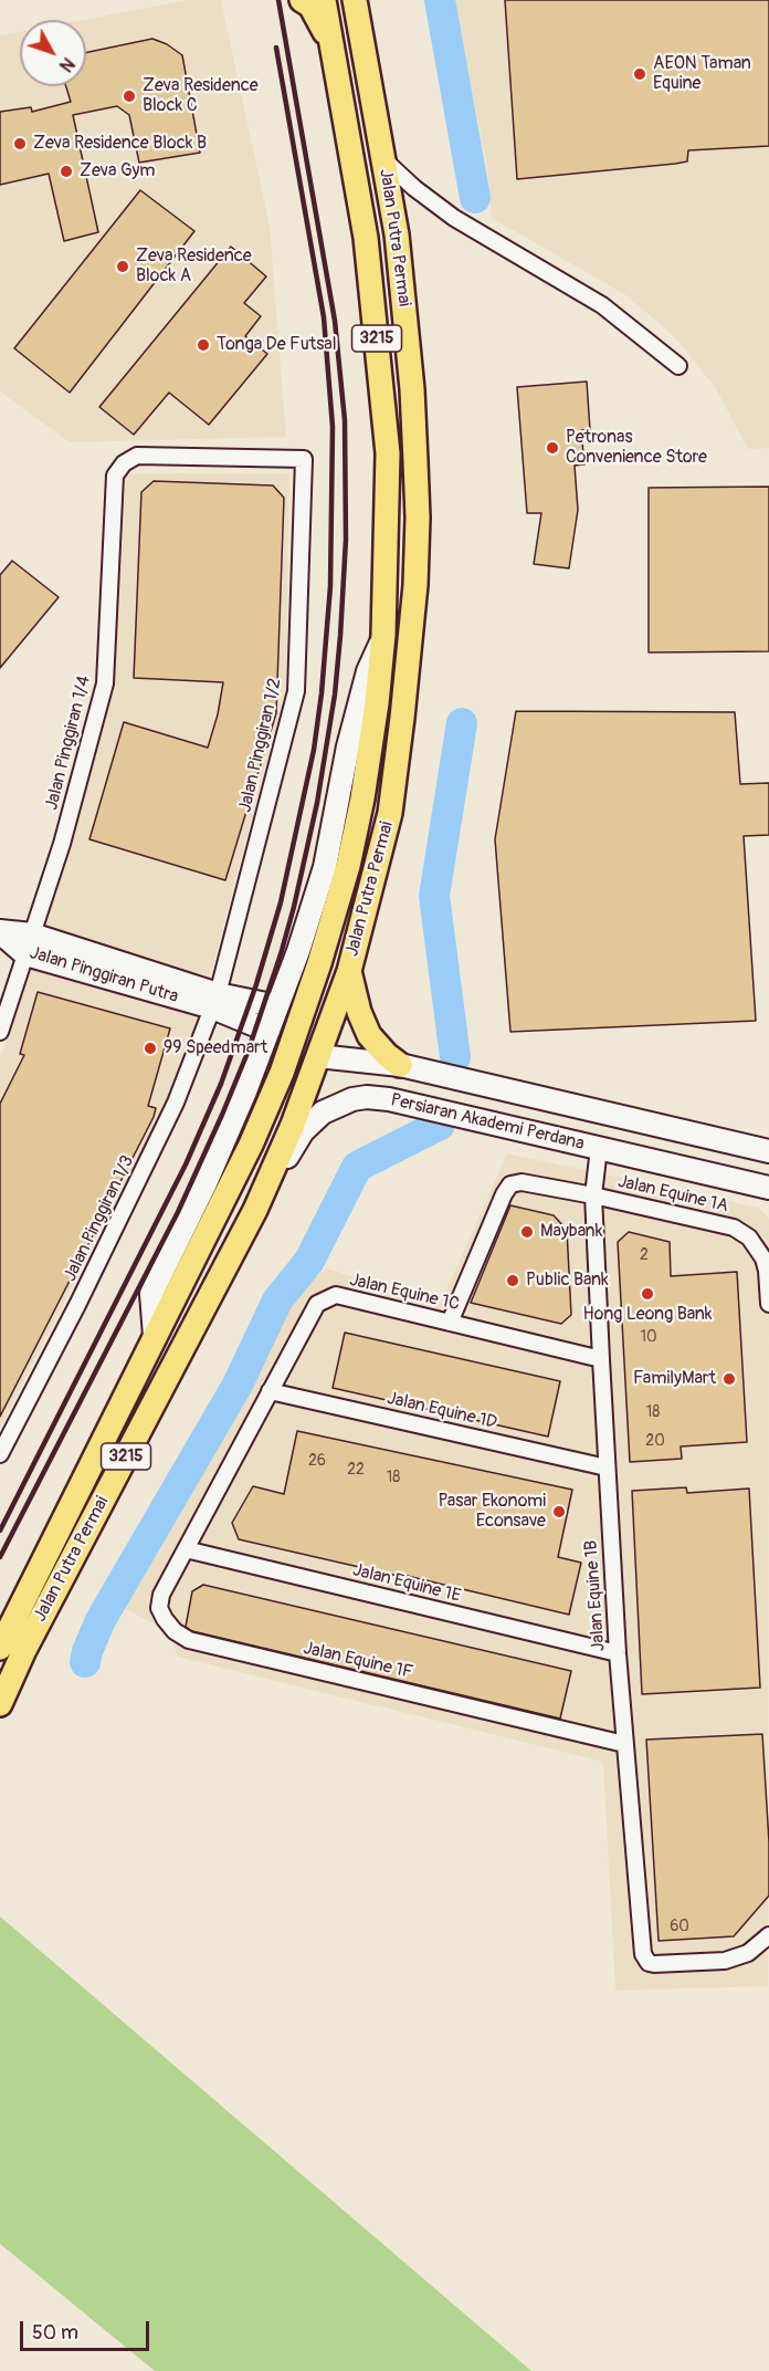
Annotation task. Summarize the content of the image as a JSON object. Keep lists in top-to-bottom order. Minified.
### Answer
{"streets":{"main road":["Jalan Putra Permai","3215"],"street":["Jalan Pinggiran 1/4","Jalan Pinggiran 1/2","Jalan Pinggiran Putra","Persiaran Akademi Perdana","Jalan Equine 1A","Jalan Pinggiran 1/3","Jalan Equine 1C","Jalan Equine 1D","Jalan Equine 1E","Jalan Equine 1B","Jalan Equine 1F"]},"crossings":[["Jalan Putra Permai","Persiaran Akademi Perdana"],["Jalan Pinggiran 1/4","Jalan Pinggiran 1/2"],["Jalan Pinggiran 1/4","Jalan Pinggiran Putra"],["Jalan Pinggiran 1/2","Jalan Pinggiran Putra"],["Jalan Pinggiran 1/2","Jalan Pinggiran 1/3"],["Jalan Pinggiran Putra","Jalan Pinggiran 1/3"],["Persiaran Akademi Perdana","Jalan Equine 1B"],["Jalan Equine 1A","Jalan Equine 1B"],["Jalan Equine 1C","Jalan Equine 1D"],["Jalan Equine 1C","Jalan Equine 1E"],["Jalan Equine 1C","Jalan Equine 1B"],["Jalan Equine 1C","Jalan Equine 1F"],["Jalan Equine 1D","Jalan Equine 1B"],["Jalan Equine 1E","Jalan Equine 1B"],["Jalan Equine 1E","Jalan Equine 1F"],["Jalan Equine 1B","Jalan Equine 1F"]],"places":["AEON Taman Equine","Zeva Residence Block C","Zeva Residence Block B","Zeva Gym","Zeva Residence Block A","Tonga De Futsal","Petronas Convenience Store","99 Speedmart","Maybank","Public Bank","Hong Leong Bank","FamilyMart","Pasar Ekonomi Econsave"],"house_numbers":["2","10","18","20","26","22","18","60"],"scale_bar":"50 m","north":"bottom right"}
